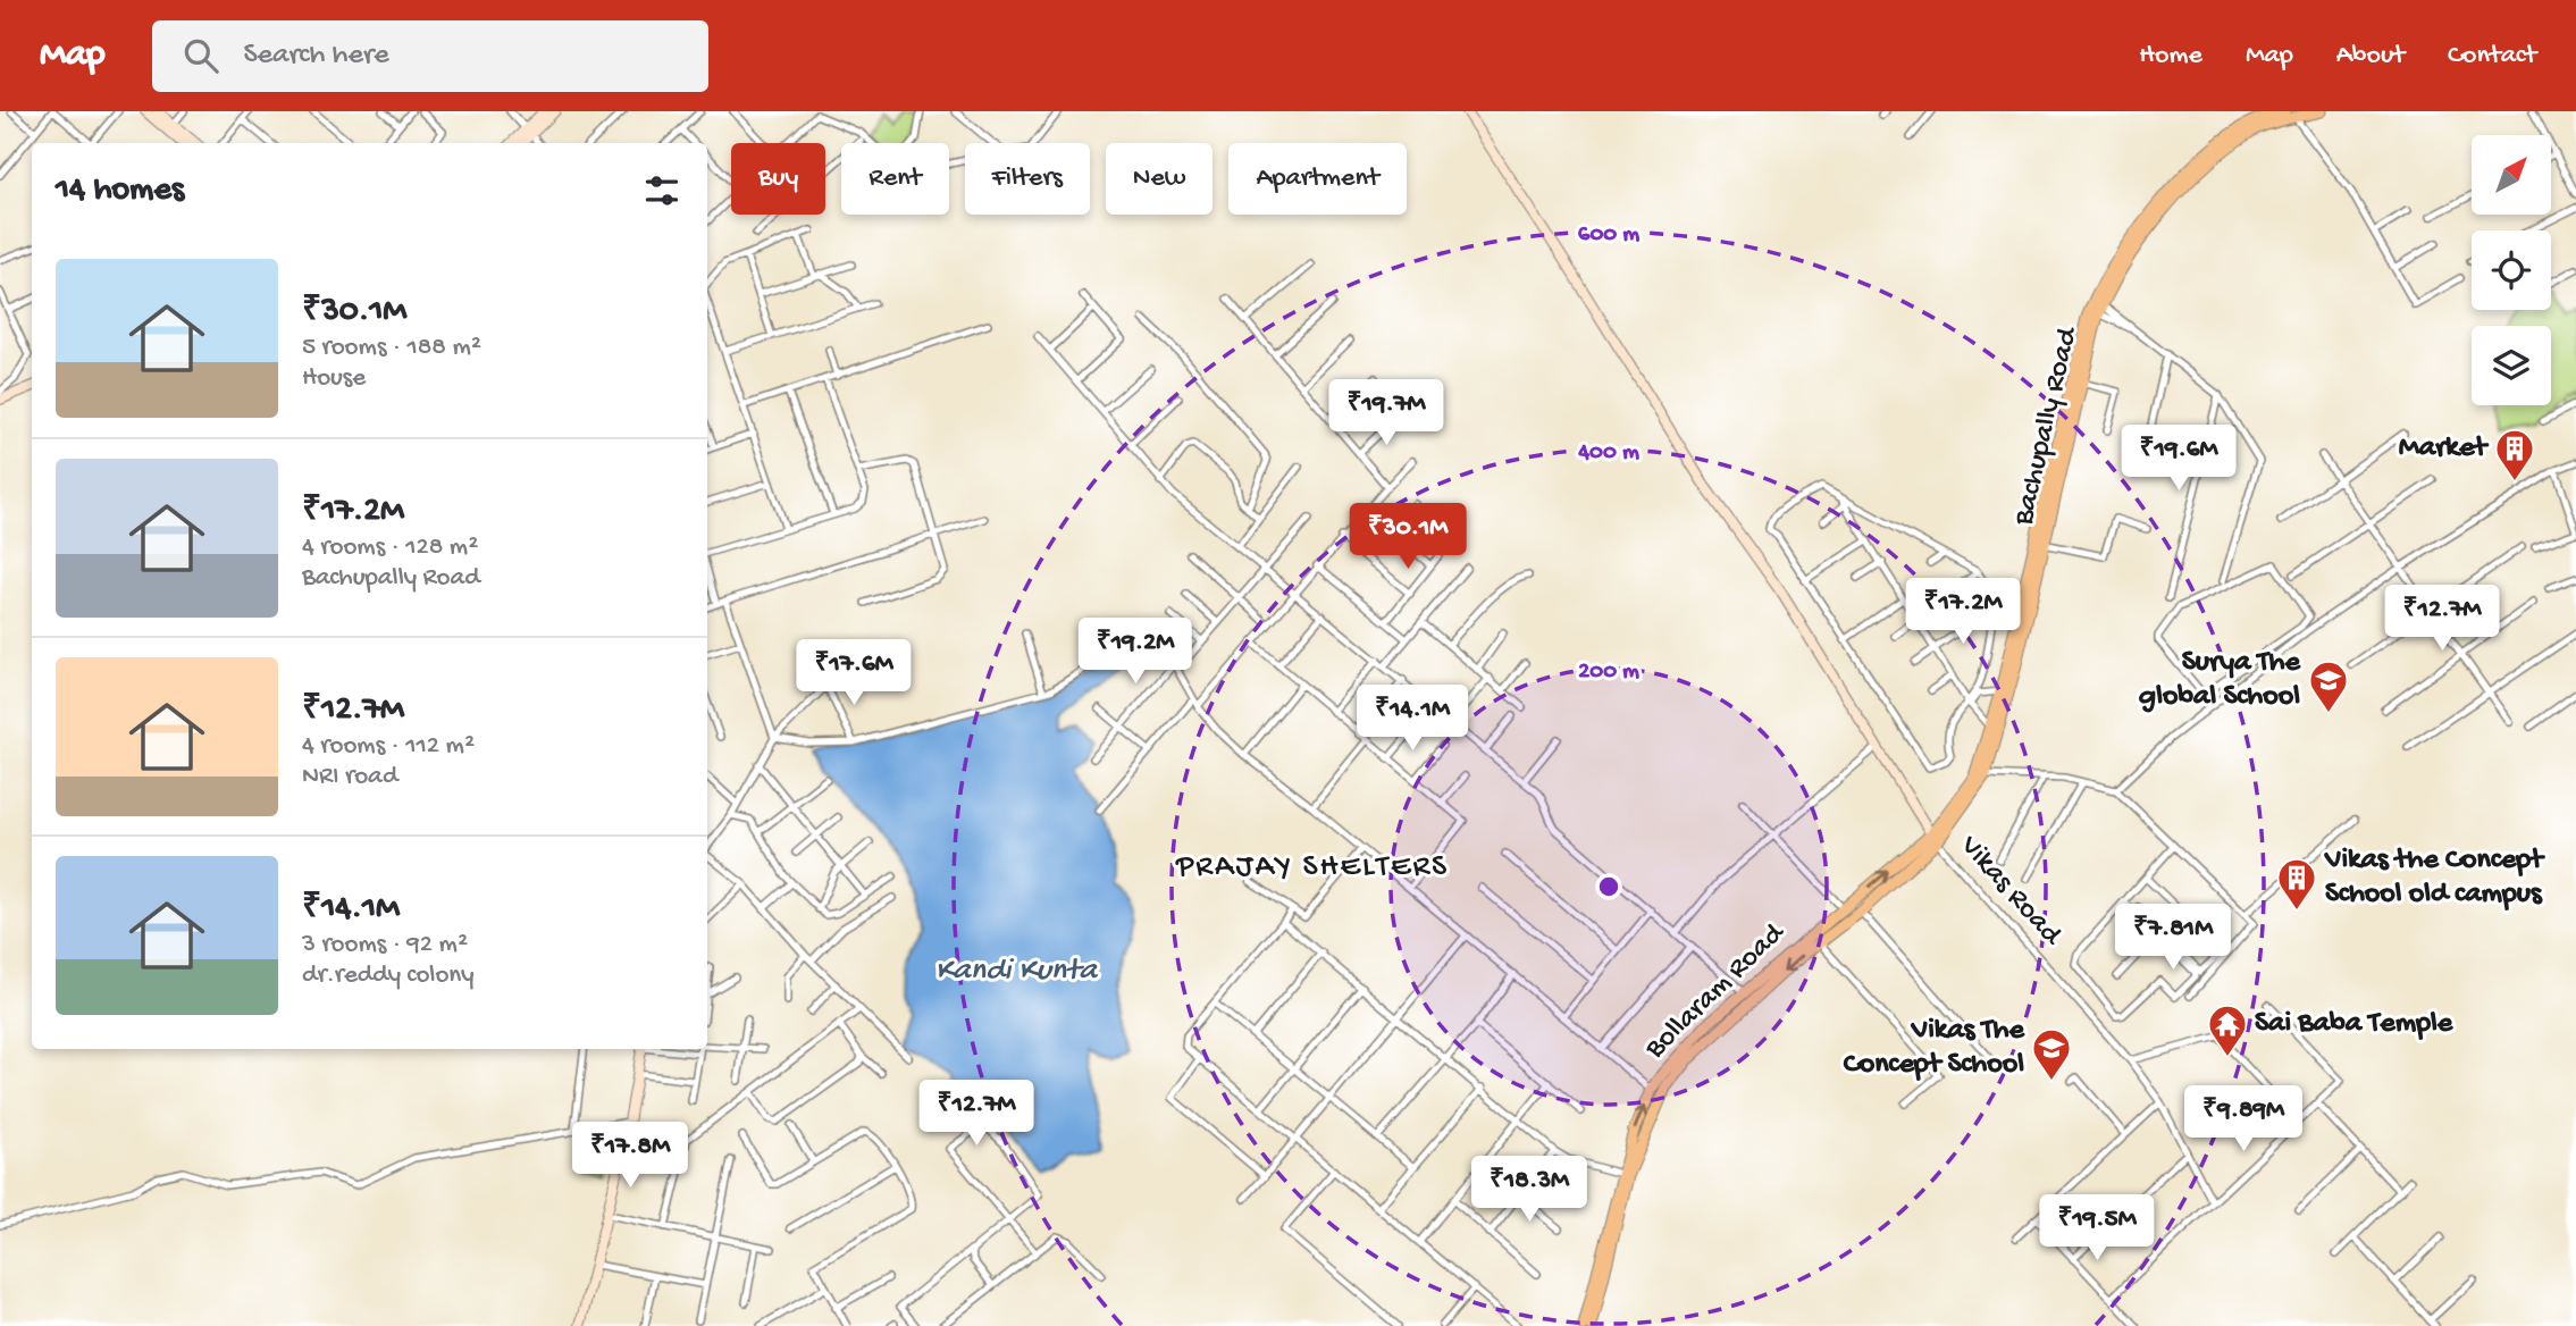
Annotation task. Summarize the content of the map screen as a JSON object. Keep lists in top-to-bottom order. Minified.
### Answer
{"streets":{"main road":["Bachupally Road","Bollaram Road"],"street":["Vikas Road"]},"crossings":[["Bachupally Road","Vikas Road"],["Bachupally Road","Bollaram Road"],["Vikas Road","Bollaram Road"]],"districts":["PRAJAY SHELTERS"],"water":["Kandi Kunta"],"places":{"building":["Market","Vikas the Concept School old campus"],"school or university":["Surya The global School","Vikas The Concept School"],"temple":["Sai Baba Temple"]},"north":"top right","page":{"header":"Map","search":"Search here","nav":["Home","Map","About","Contact"],"chip":["Buy","Rent","Filters","New","Apartment"],"heading":"14 homes","list":[{"name":"₹30.1M","note":"5 rooms · 188 m² · House"},{"name":"₹17.2M","note":"4 rooms · 128 m² · Bachupally Road"},{"name":"₹12.7M","note":"4 rooms · 112 m² · NRI road"},{"name":"₹14.1M","note":"3 rooms · 92 m² · dr.reddy colony"}],"price":["₹19.7M","₹19.6M","₹30.1M","₹17.2M","₹12.7M","₹19.2M","₹17.6M","₹14.1M","₹7.81M","₹12.7M","₹9.89M","₹17.8M","₹18.3M","₹19.5M"]},"rings":["600 m","400 m","200 m"]}
